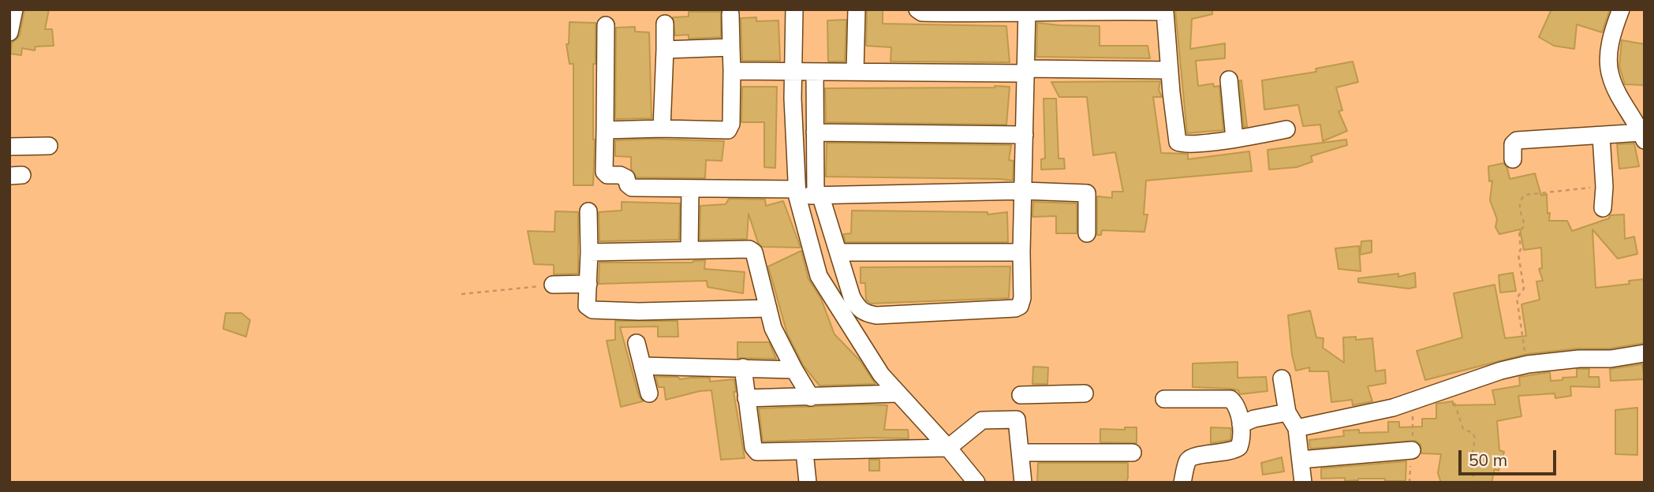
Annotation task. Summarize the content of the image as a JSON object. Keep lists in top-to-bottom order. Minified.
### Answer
{"scale_bar":"50 m"}
